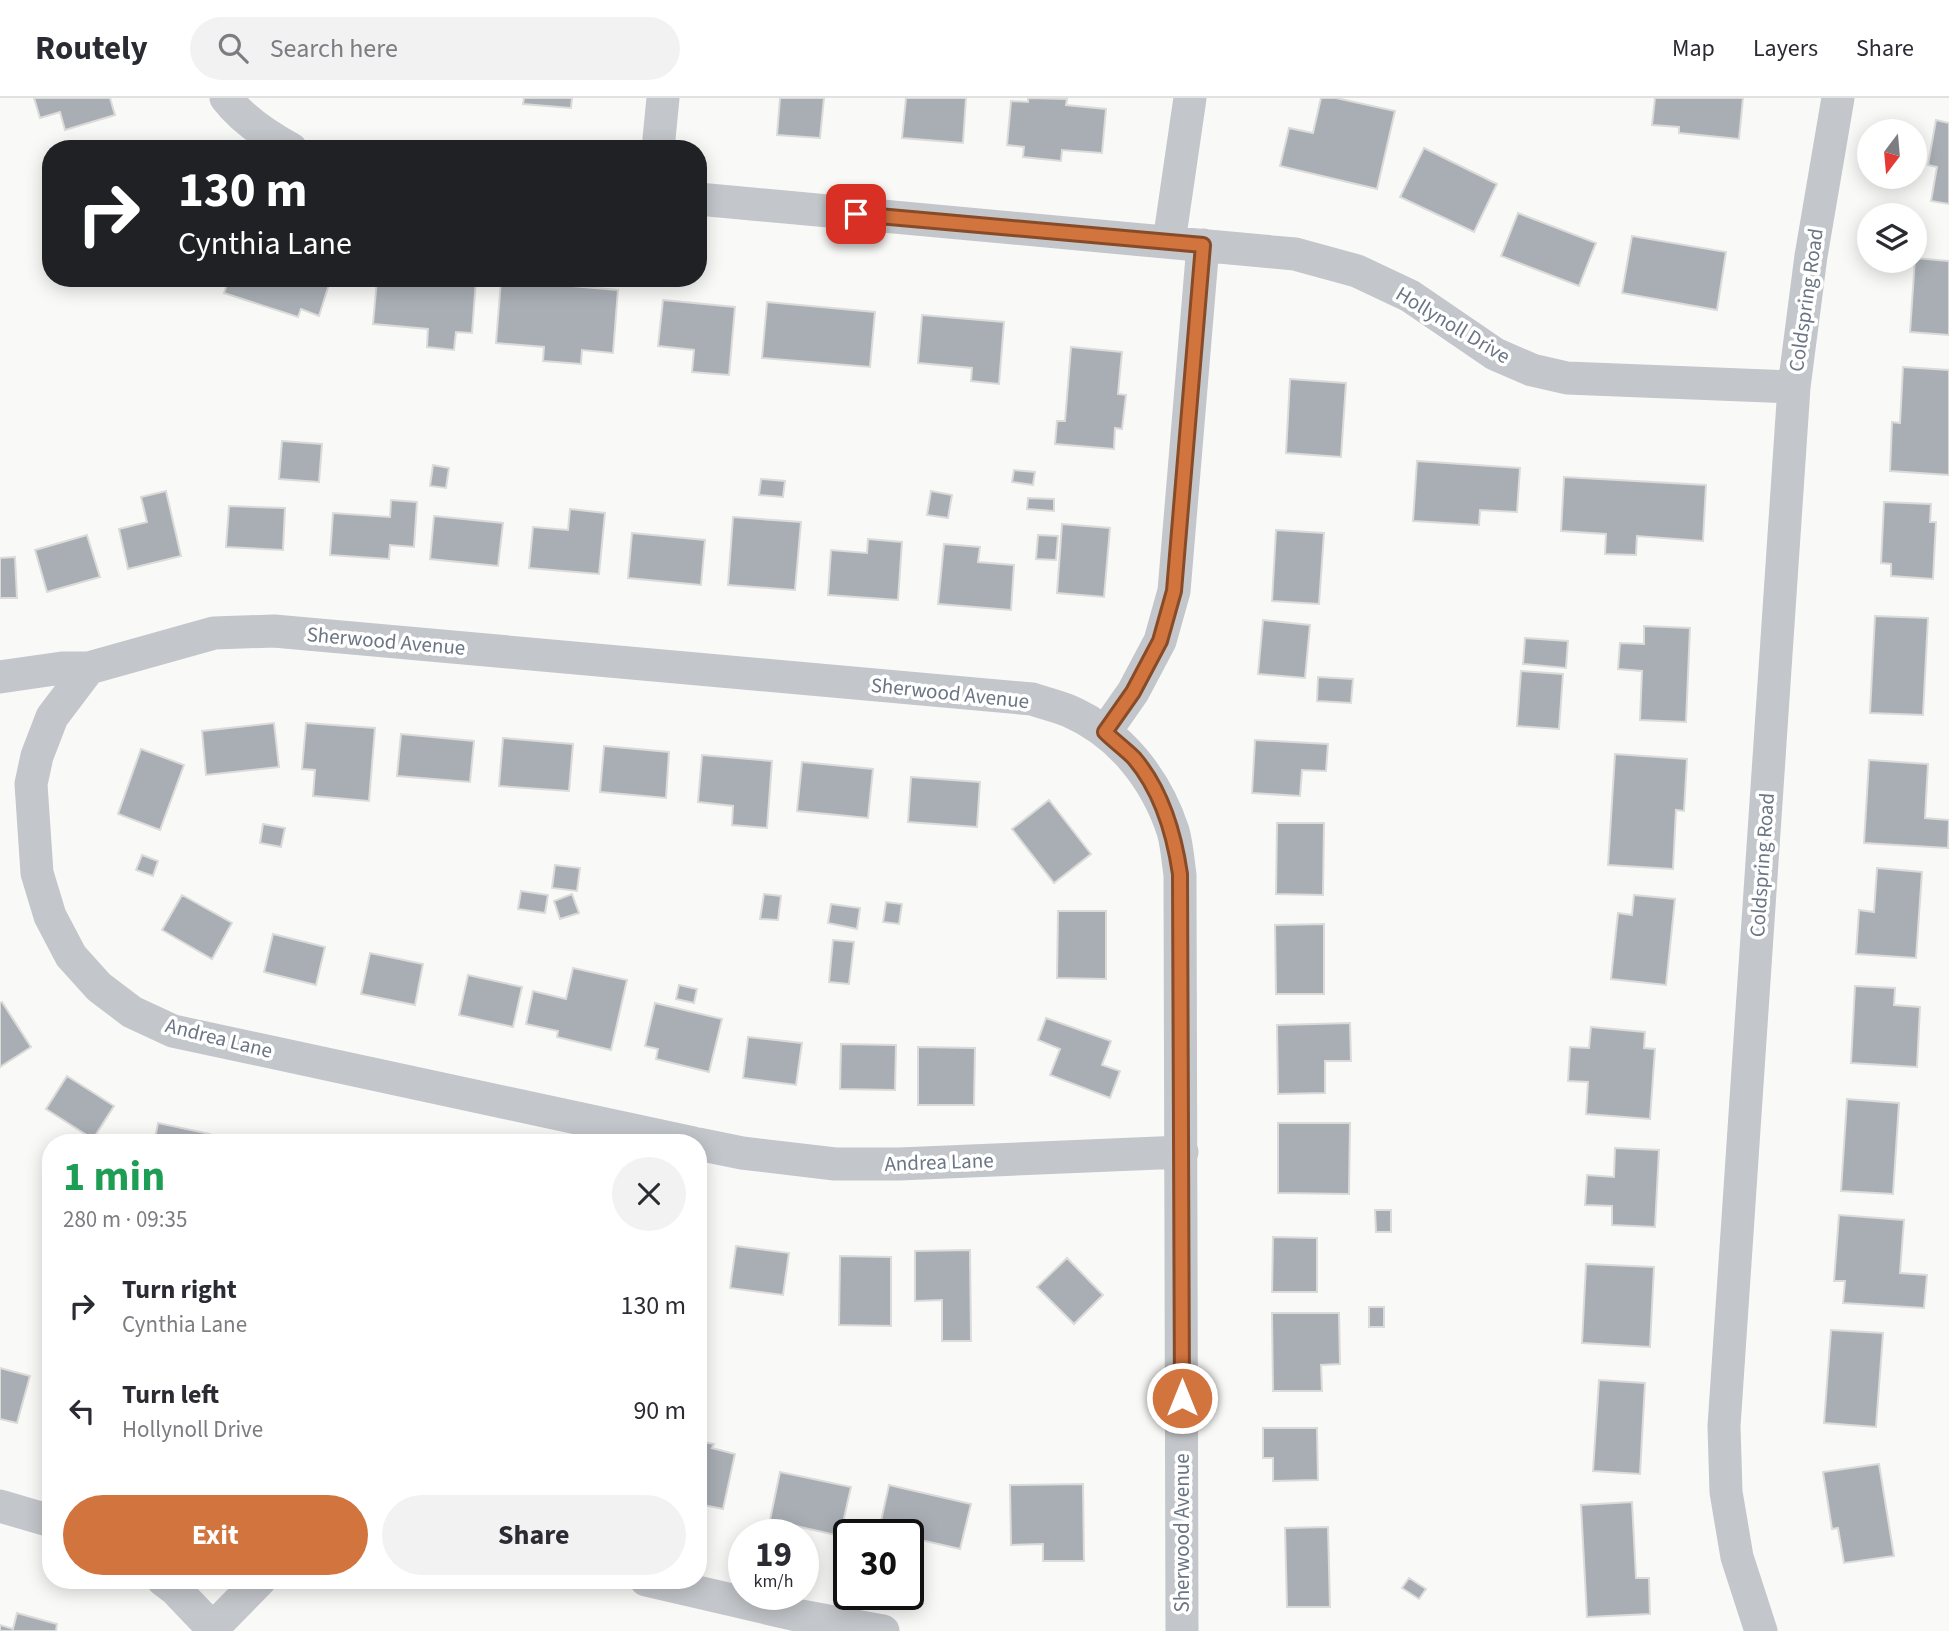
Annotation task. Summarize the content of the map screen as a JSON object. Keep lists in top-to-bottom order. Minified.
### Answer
{"streets":{"street":["Coldspring Road","Hollynoll Drive","Sherwood Avenue","Andrea Lane"]},"crossings":[["Coldspring Road","Hollynoll Drive"],["Sherwood Avenue","Andrea Lane"]],"north":"bottom","page":{"header":"Routely","search":"Search here","nav":["Map","Layers","Share"],"turn":["130 m","Cynthia Lane"],"heading":["1 min","280 m · 09:35"],"list":[{"name":"Turn right","note":"Cynthia Lane","value":"130 m"},{"name":"Turn left","note":"Hollynoll Drive","value":"90 m"}],"buttons":["Exit","Share"],"speed":"19 km/h","limit":"30"}}
